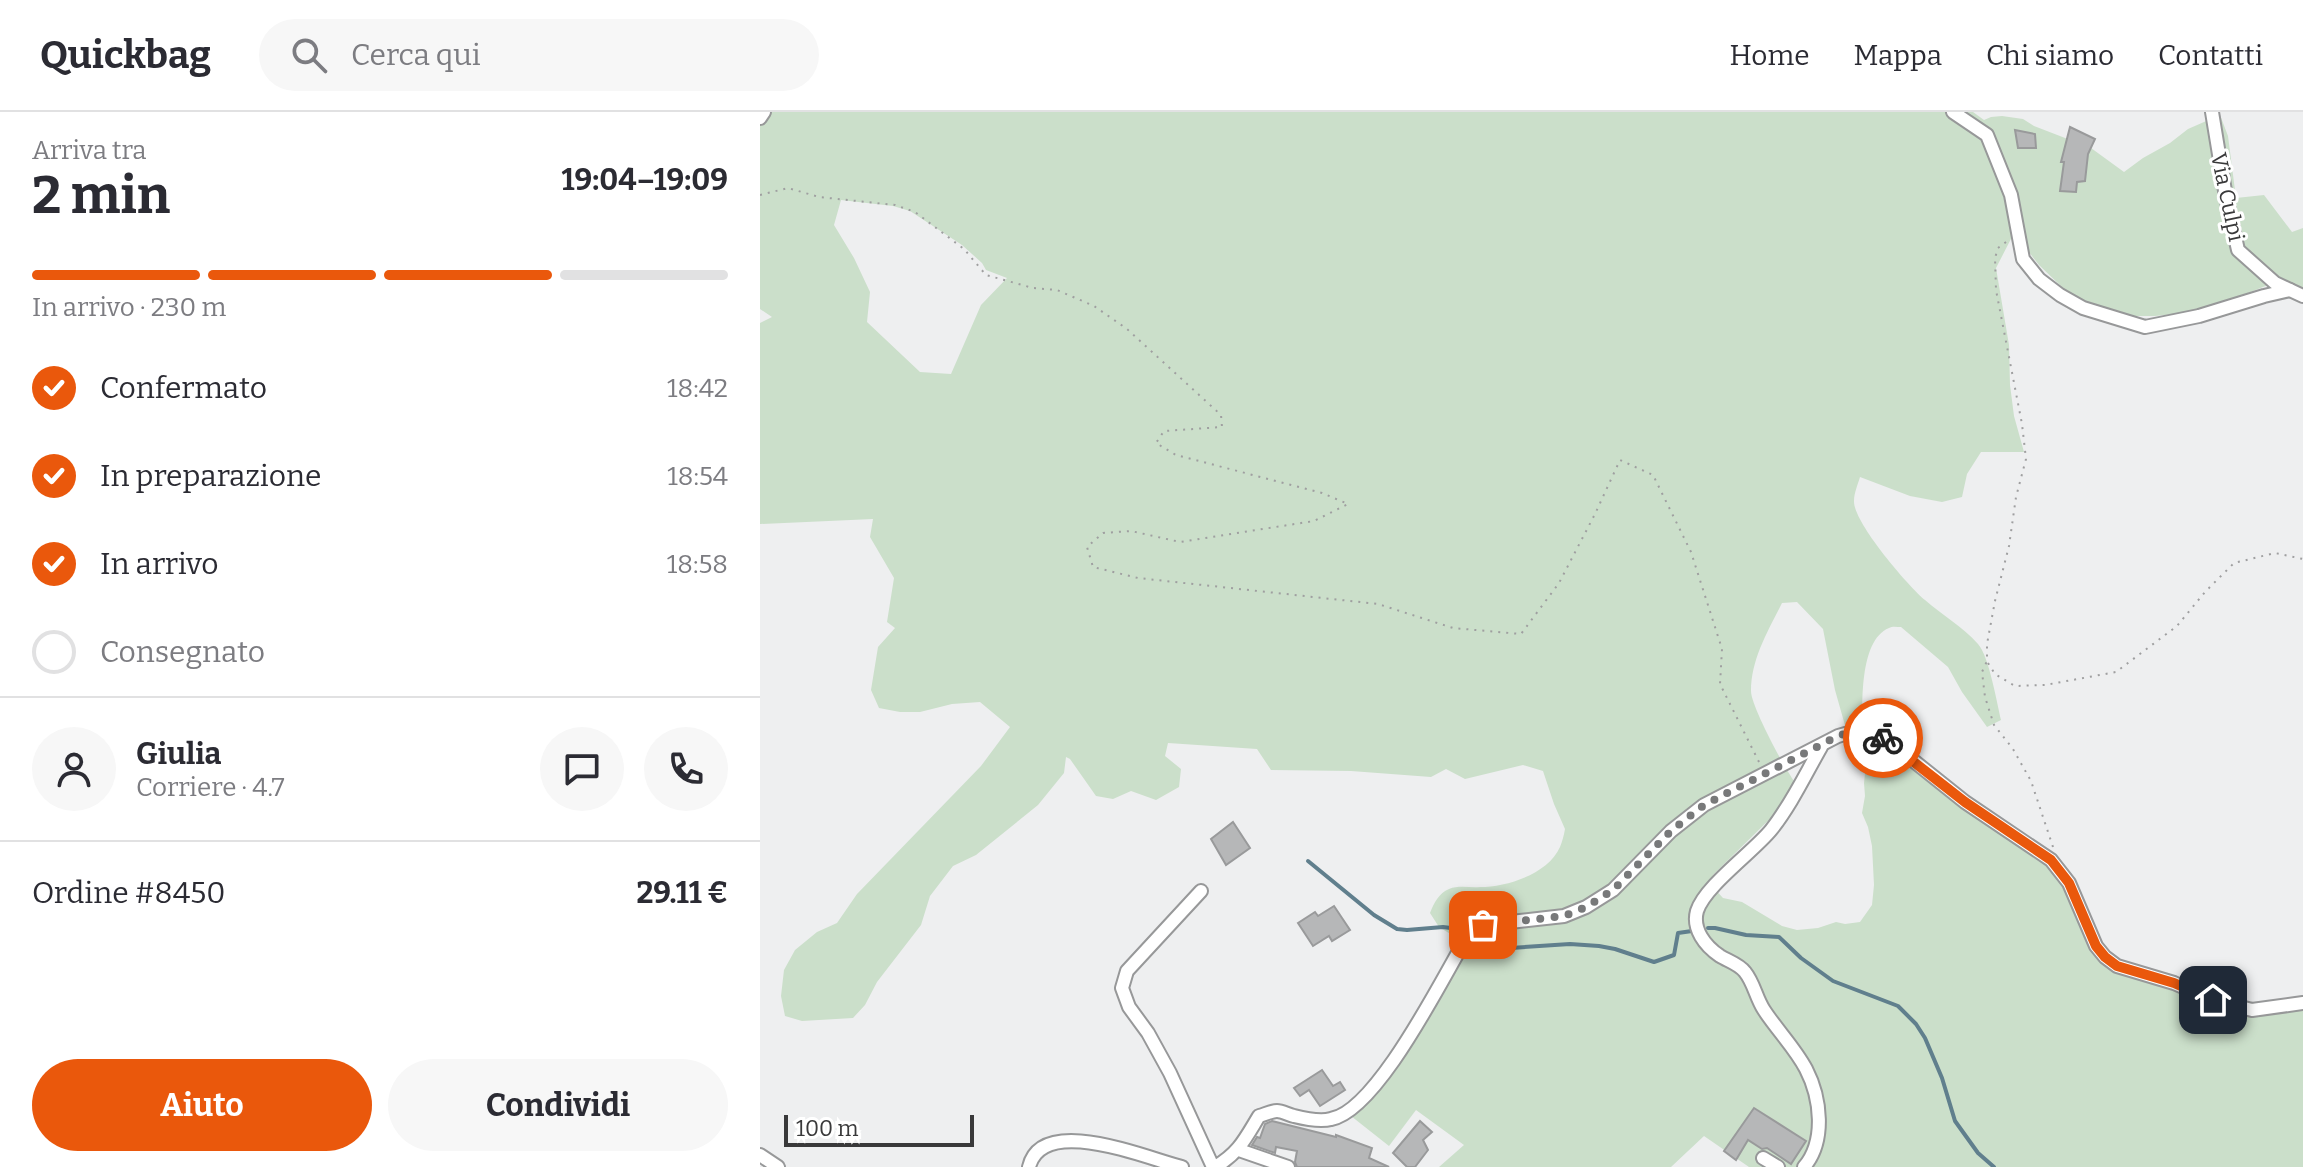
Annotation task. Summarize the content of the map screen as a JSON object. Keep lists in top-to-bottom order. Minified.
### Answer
{"streets":{"street":["Via Culpi"]},"scale_bar":"100 m","page":{"header":"Quickbag","search":"Cerca qui","nav":["Home","Mappa","Chi siamo","Contatti"],"heading":["2 min","Arriva tra","19:04–19:09"],"panel":["Giulia","Corriere · 4.7","Ordine #8450","29.11 €"],"bar":"In arrivo · 230 m","list":[["Confermato","18:42"],["In preparazione","18:54"],["In arrivo","18:58"],"Consegnato"],"buttons":["Aiuto","Condividi"],"scale":"100 m"}}
